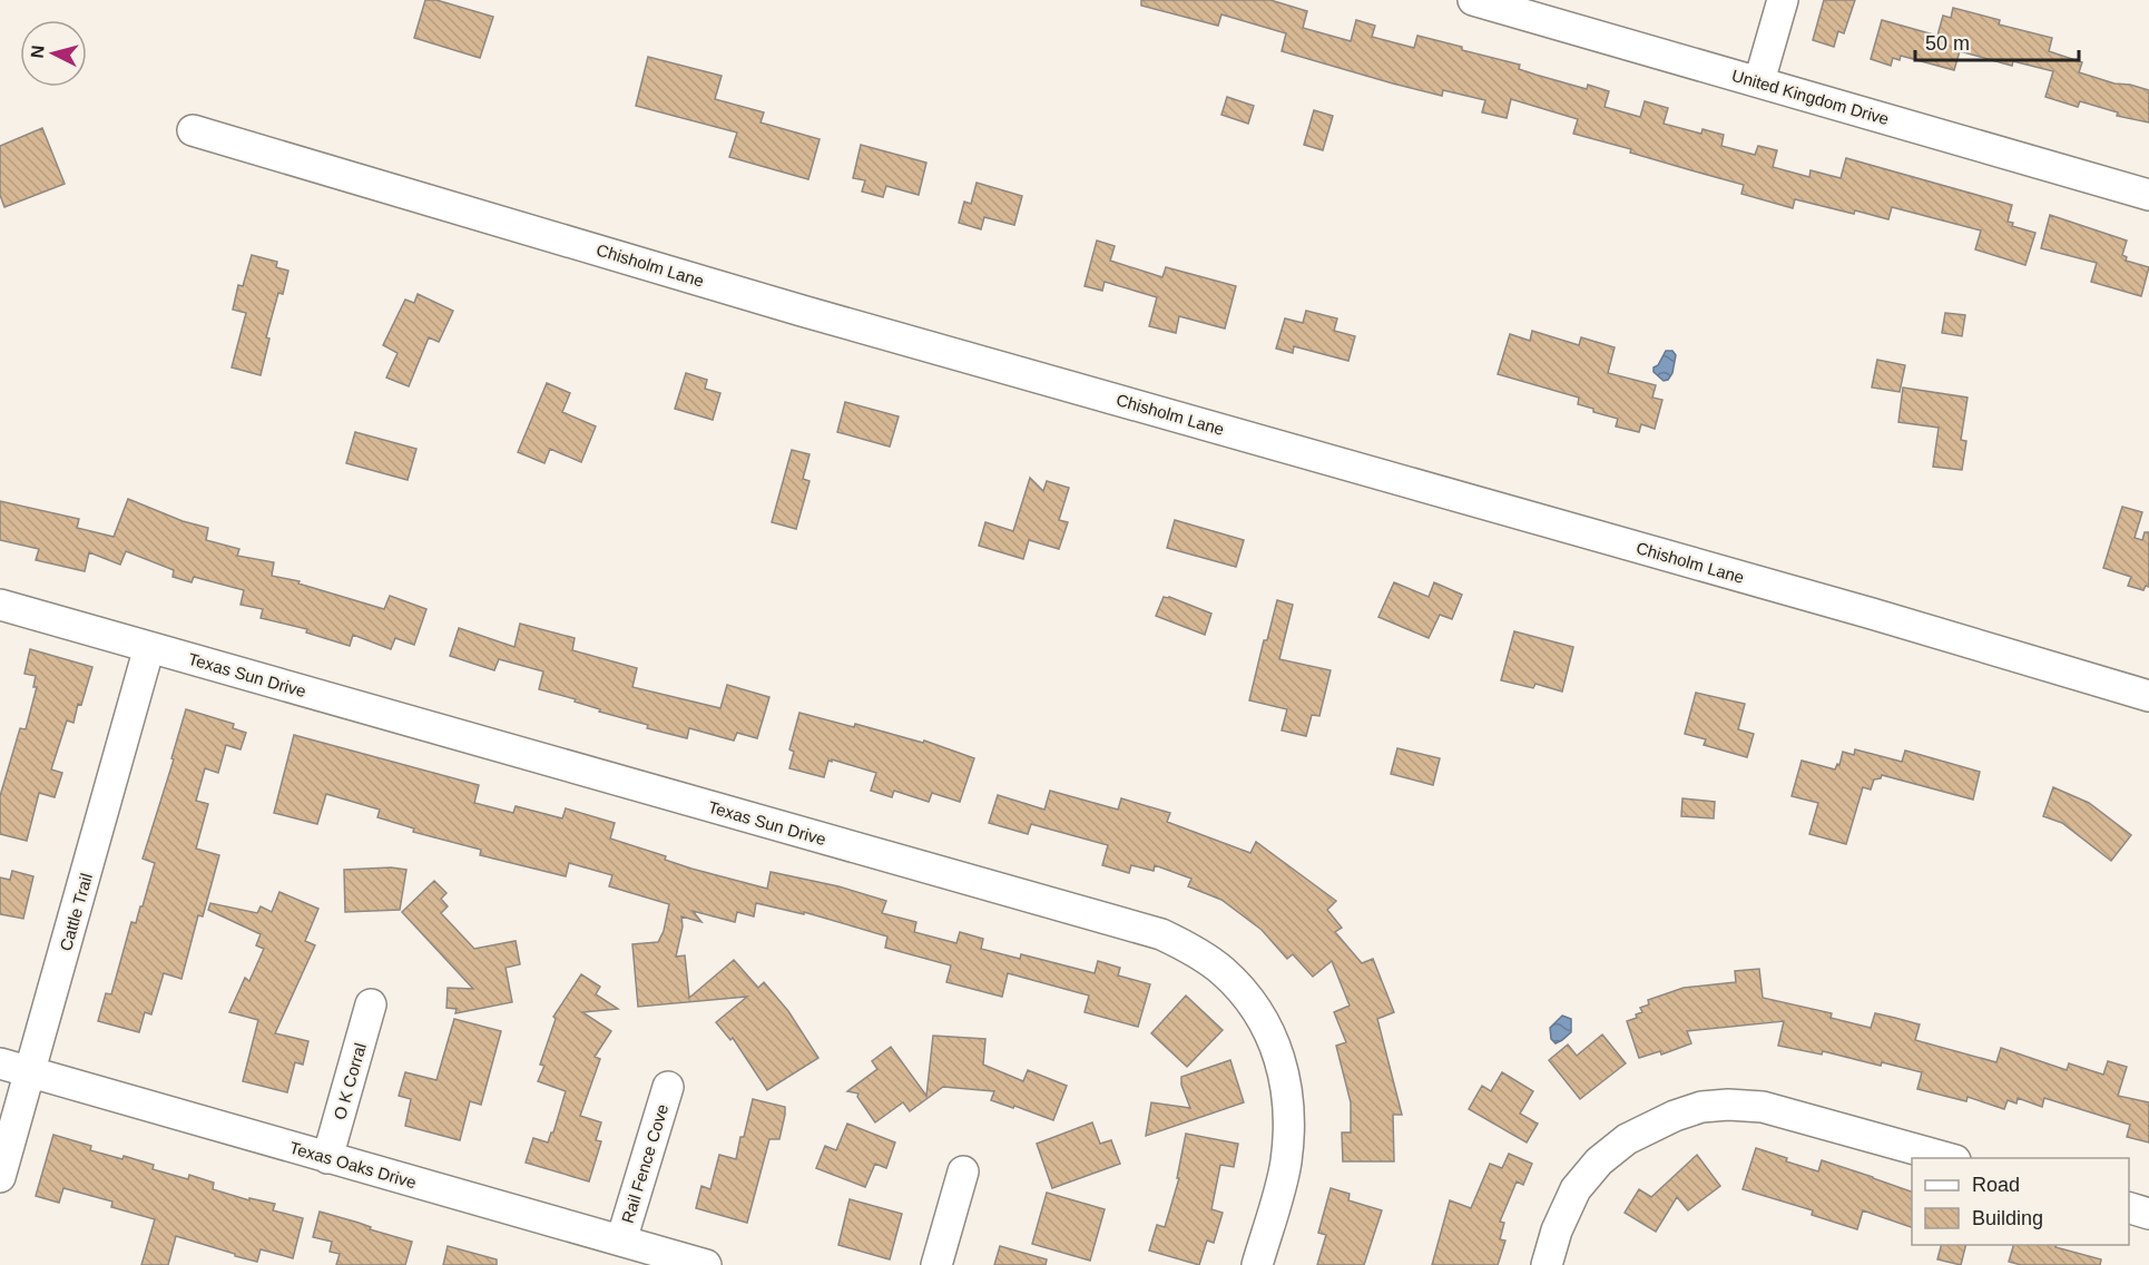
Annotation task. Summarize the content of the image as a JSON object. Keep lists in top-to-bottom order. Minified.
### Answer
{"streets":{"street":["United Kingdom Drive","Chisholm Lane","Texas Sun Drive","Cattle Trail","O K Corral","Rail Fence Cove","Texas Oaks Drive"]},"crossings":[["Texas Sun Drive","Cattle Trail"],["Cattle Trail","Texas Oaks Drive"],["O K Corral","Texas Oaks Drive"],["Rail Fence Cove","Texas Oaks Drive"]],"legend":["Road","Building"],"scale_bar":"50 m","north":"left"}
